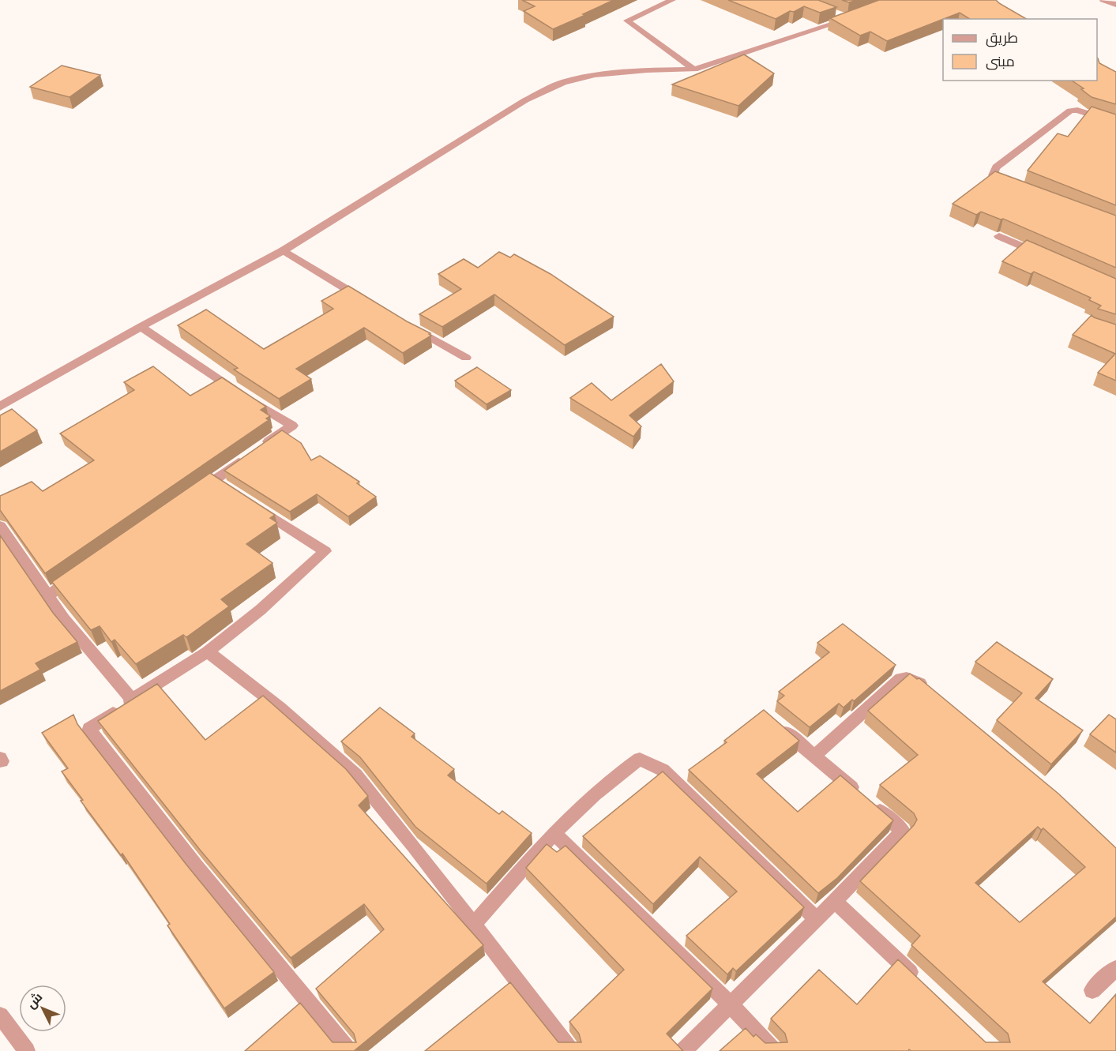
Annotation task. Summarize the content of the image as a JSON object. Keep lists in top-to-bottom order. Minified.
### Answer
{"legend":["طريق","مبنى"],"north":"top left"}
